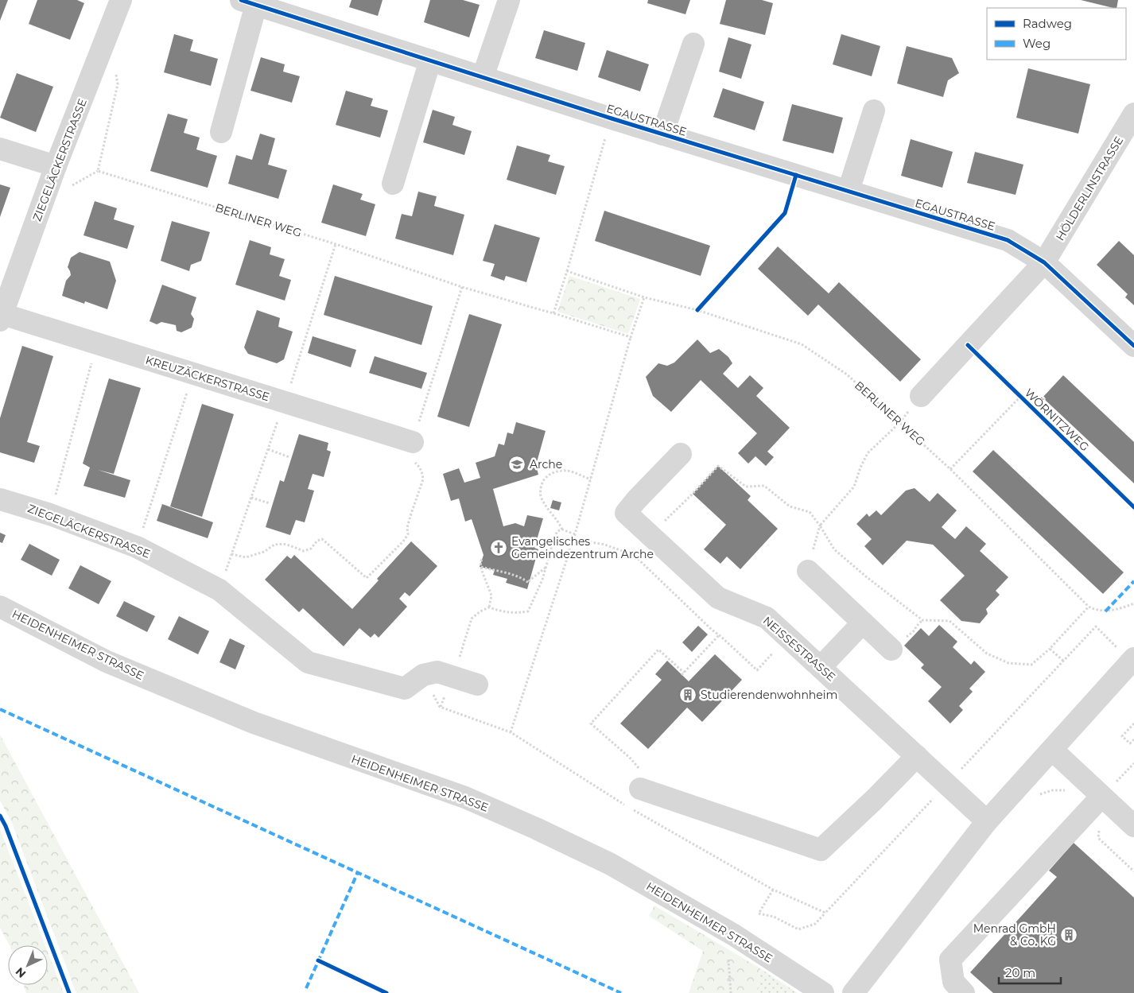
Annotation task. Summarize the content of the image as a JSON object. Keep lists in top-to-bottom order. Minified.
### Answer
{"streets":{"street":["EGAUSTRASSE","ZIEGELÄCKERSTRASSE","HÖLDERLINSTRASSE","KREUZÄCKERSTRASSE","HEIDENHEIMER STRASSE","NEISSESTRASSE"],"path":["BERLINER WEG"],"cycle path":["WÖRNITZWEG"]},"crossings":[["EGAUSTRASSE","HÖLDERLINSTRASSE"],["ZIEGELÄCKERSTRASSE","KREUZÄCKERSTRASSE"]],"places":{"school or university":["Arche"],"church":["Evangelisches Gemeindezentrum Arche"],"building":["Studierendenwohnheim","Menrad GmbH & Co. KG"]},"legend":["Radweg","Weg"],"scale_bar":"20 m","north":"bottom left"}
